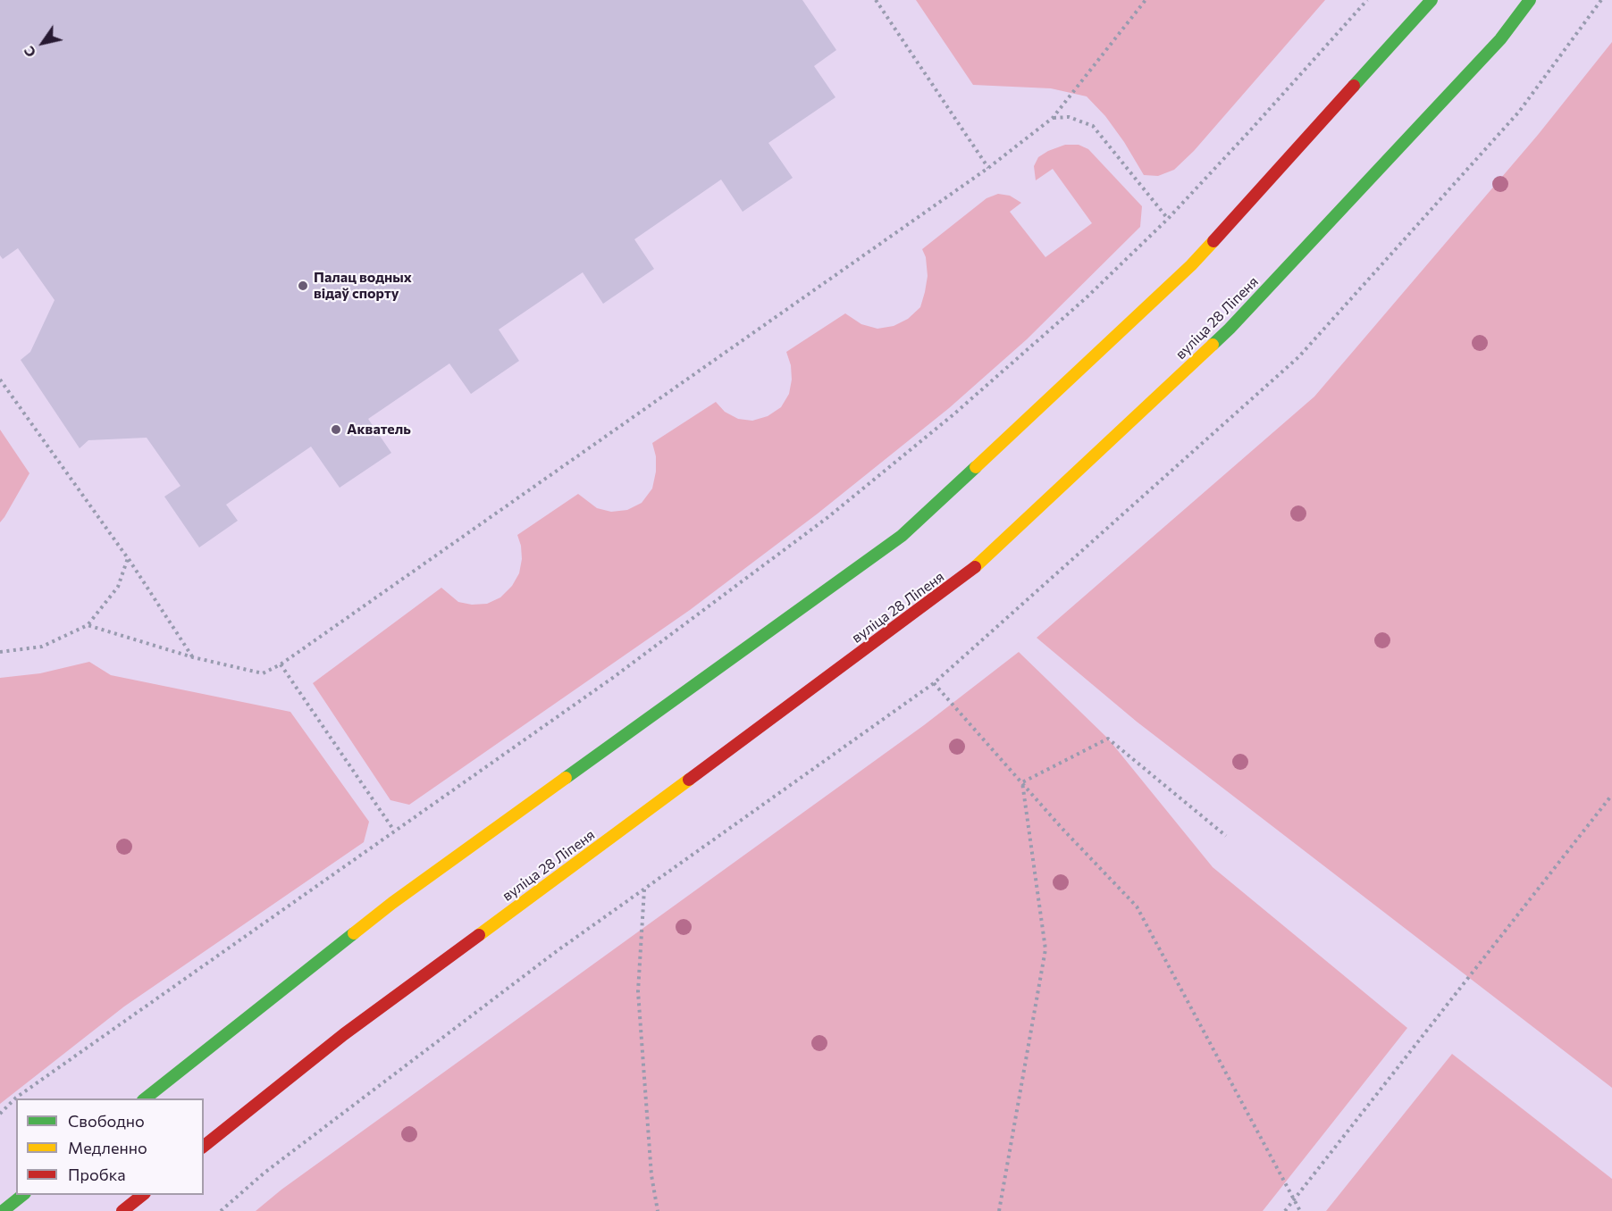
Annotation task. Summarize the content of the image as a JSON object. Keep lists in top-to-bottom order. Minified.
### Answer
{"streets":{"main road":["вуліца 28 Ліпеня"]},"places":["Палац водных відаў спорту","Акватель"],"legend":["Свободно","Медленно","Пробка"],"north":"bottom left"}
